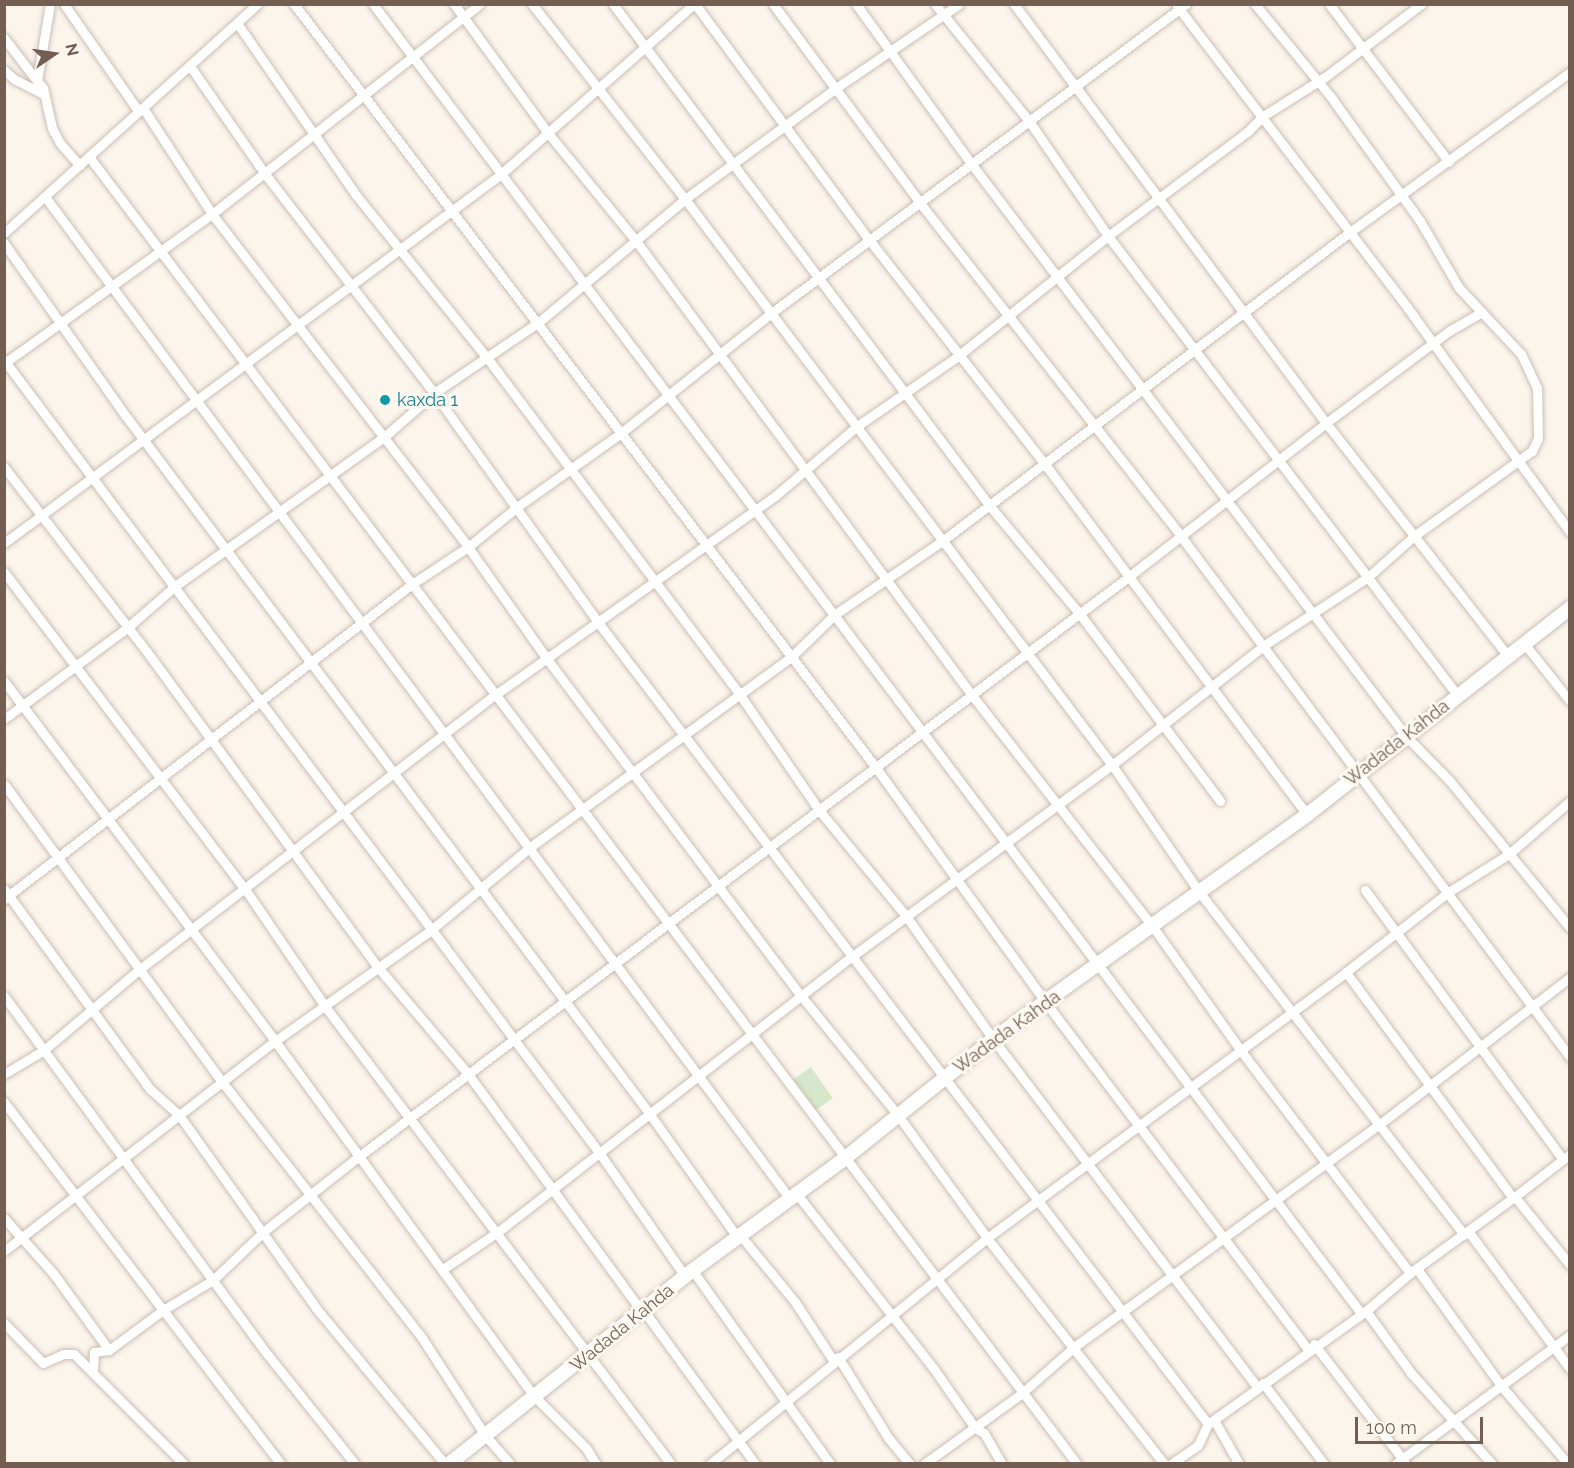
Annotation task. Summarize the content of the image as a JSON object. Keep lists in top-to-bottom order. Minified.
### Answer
{"streets":{"main road":["Wadada Kahda"]},"places":["kaxda 1"],"scale_bar":"100 m","north":"right"}
